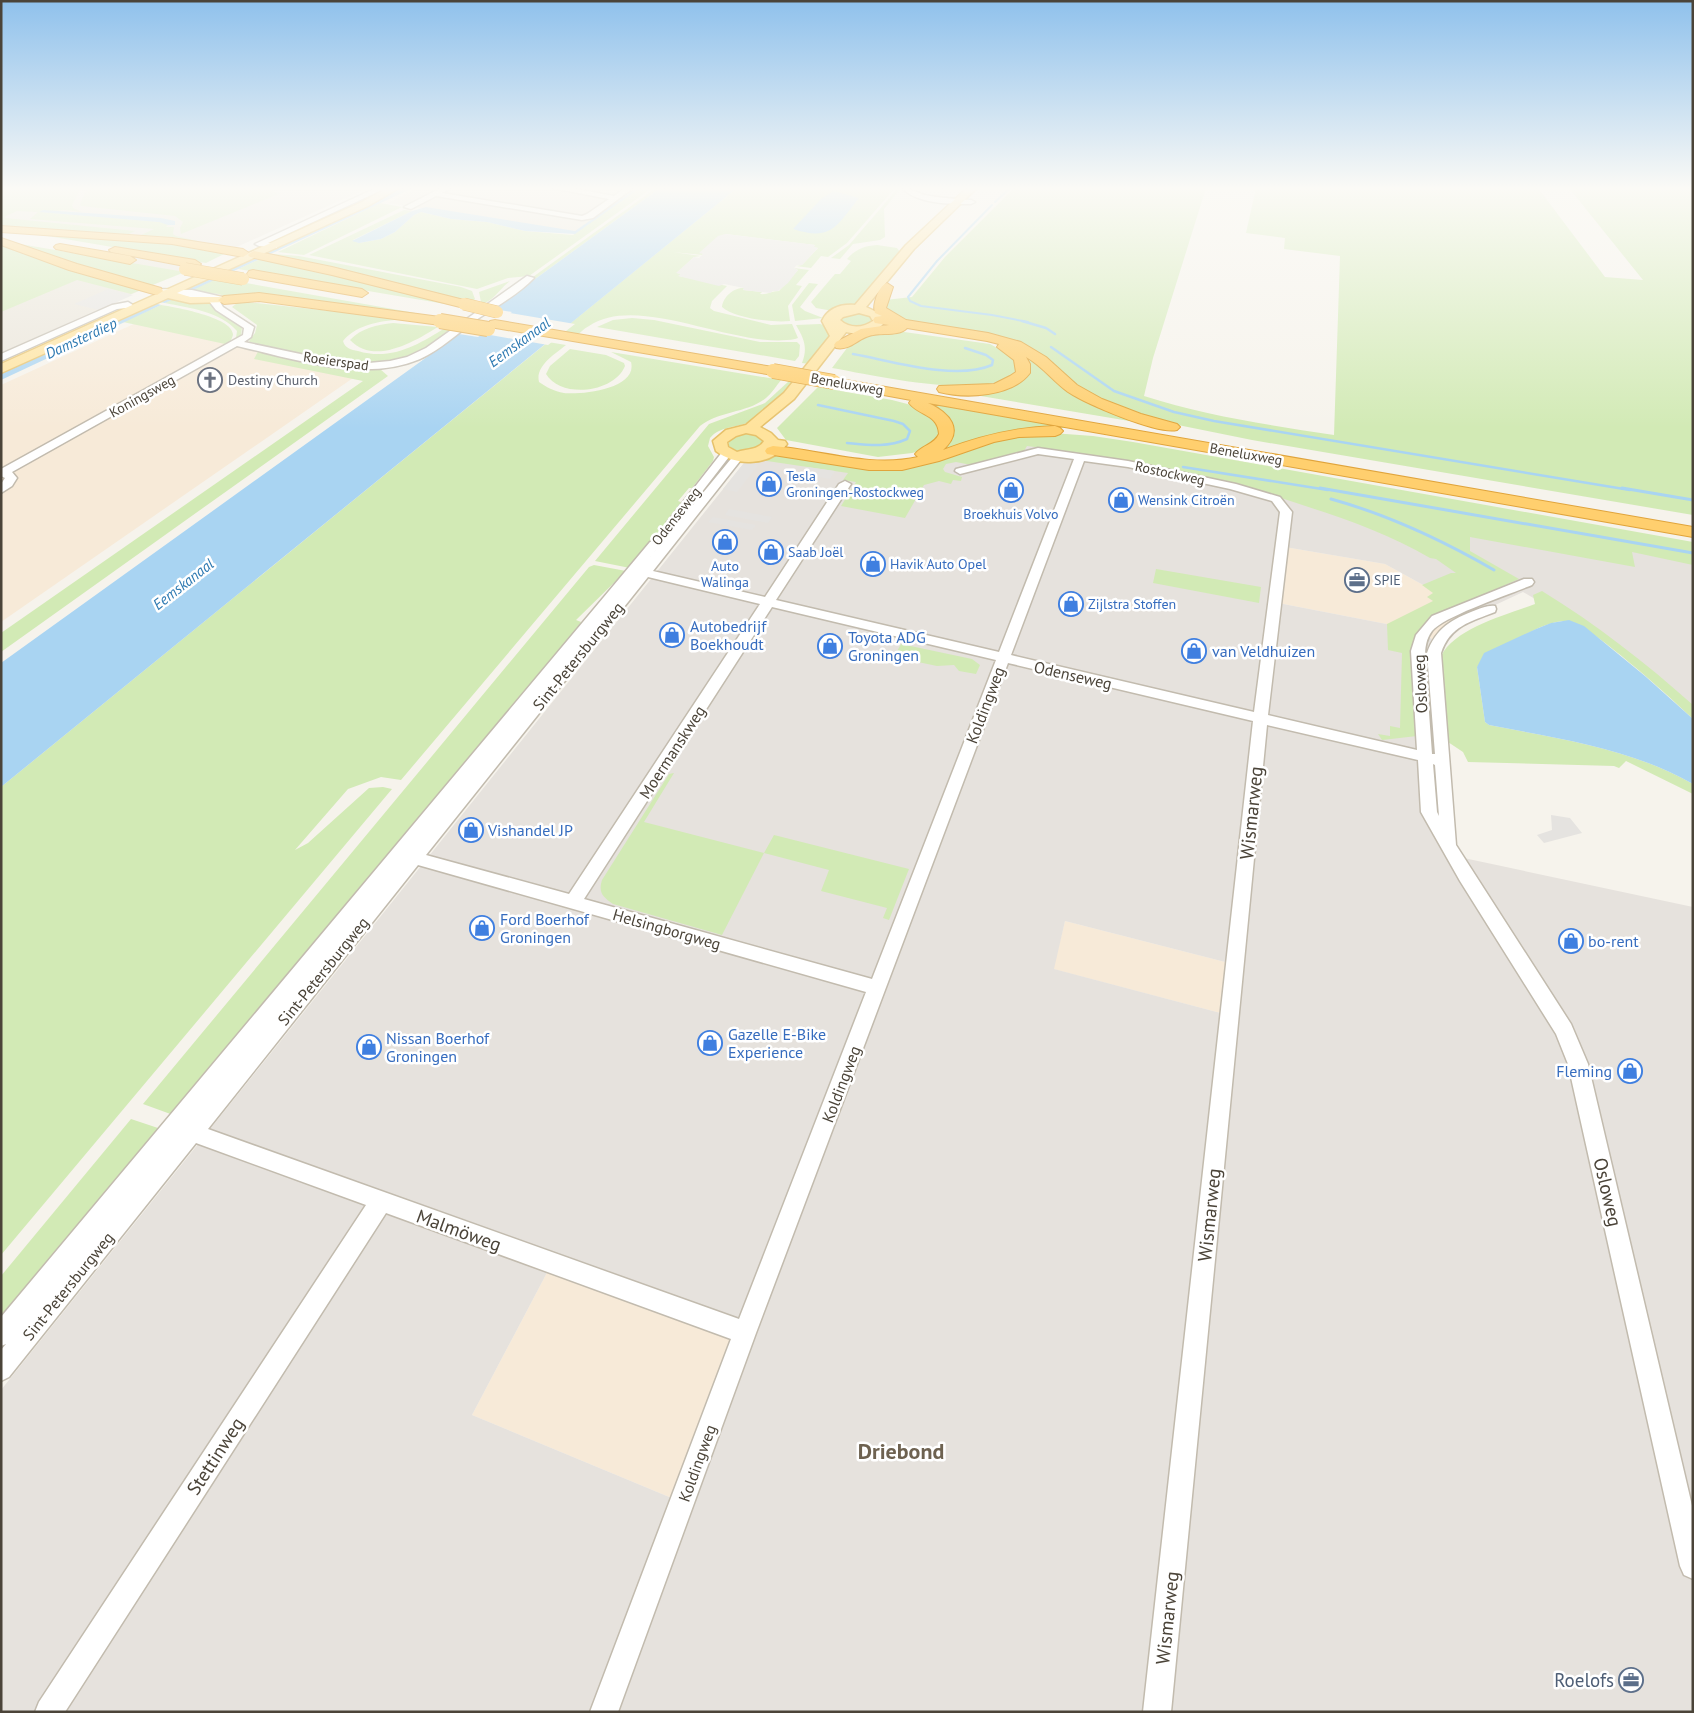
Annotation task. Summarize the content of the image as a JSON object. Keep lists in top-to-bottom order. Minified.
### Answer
{"streets":{"highway":["Beneluxweg"],"street":["Roeierspad","Koningsweg","Rostockweg","Odenseweg","Sint-Petersburgweg","Osloweg","Koldingweg","Moermanskweg","Wismarweg","Helsingborgweg","Malmöweg","Stettinweg"]},"crossings":[["Roeierspad","Koningsweg"],["Rostockweg","Odenseweg"],["Rostockweg","Koldingweg"],["Rostockweg","Wismarweg"],["Odenseweg","Sint-Petersburgweg"],["Odenseweg","Osloweg"],["Odenseweg","Koldingweg"],["Odenseweg","Moermanskweg"],["Odenseweg","Wismarweg"],["Sint-Petersburgweg","Helsingborgweg"],["Sint-Petersburgweg","Malmöweg"],["Koldingweg","Helsingborgweg"],["Koldingweg","Malmöweg"],["Moermanskweg","Helsingborgweg"],["Malmöweg","Stettinweg"]],"districts":["Driebond"],"water":["Damsterdiep","Eemskanaal"],"places":{"church":["Destiny Church"],"shop":["Tesla Groningen-Rostockweg","Broekhuis Volvo","Wensink Citroën","Auto Walinga","Saab Joël","Havik Auto Opel","Zijlstra Stoffen","Autobedrijf Boekhoudt","Toyota ADG Groningen","van Veldhuizen","Vishandel JP","Ford Boerhof Groningen","bo-rent","Gazelle E-Bike Experience","Nissan Boerhof Groningen","Fleming"],"office":["SPIE","Roelofs"]}}
